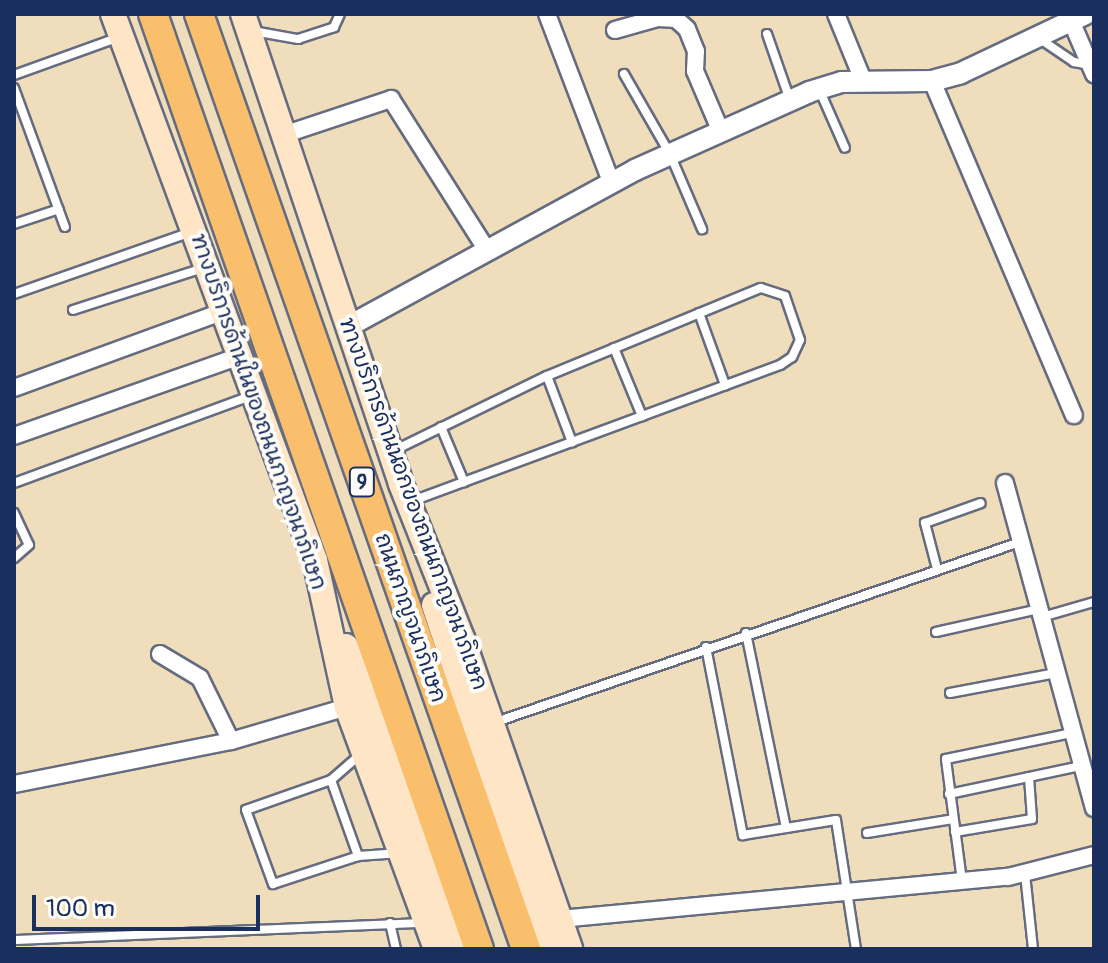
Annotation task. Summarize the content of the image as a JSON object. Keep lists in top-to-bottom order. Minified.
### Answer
{"streets":{"highway":["9","ถนนกาญจนาภิเษก"],"main road":["ทางบริการด้านในของถนนกาญจนาภิเษก","ทางบริการด้านนอกของถนนกาญจนาภิเษก"]},"scale_bar":"100 m"}
